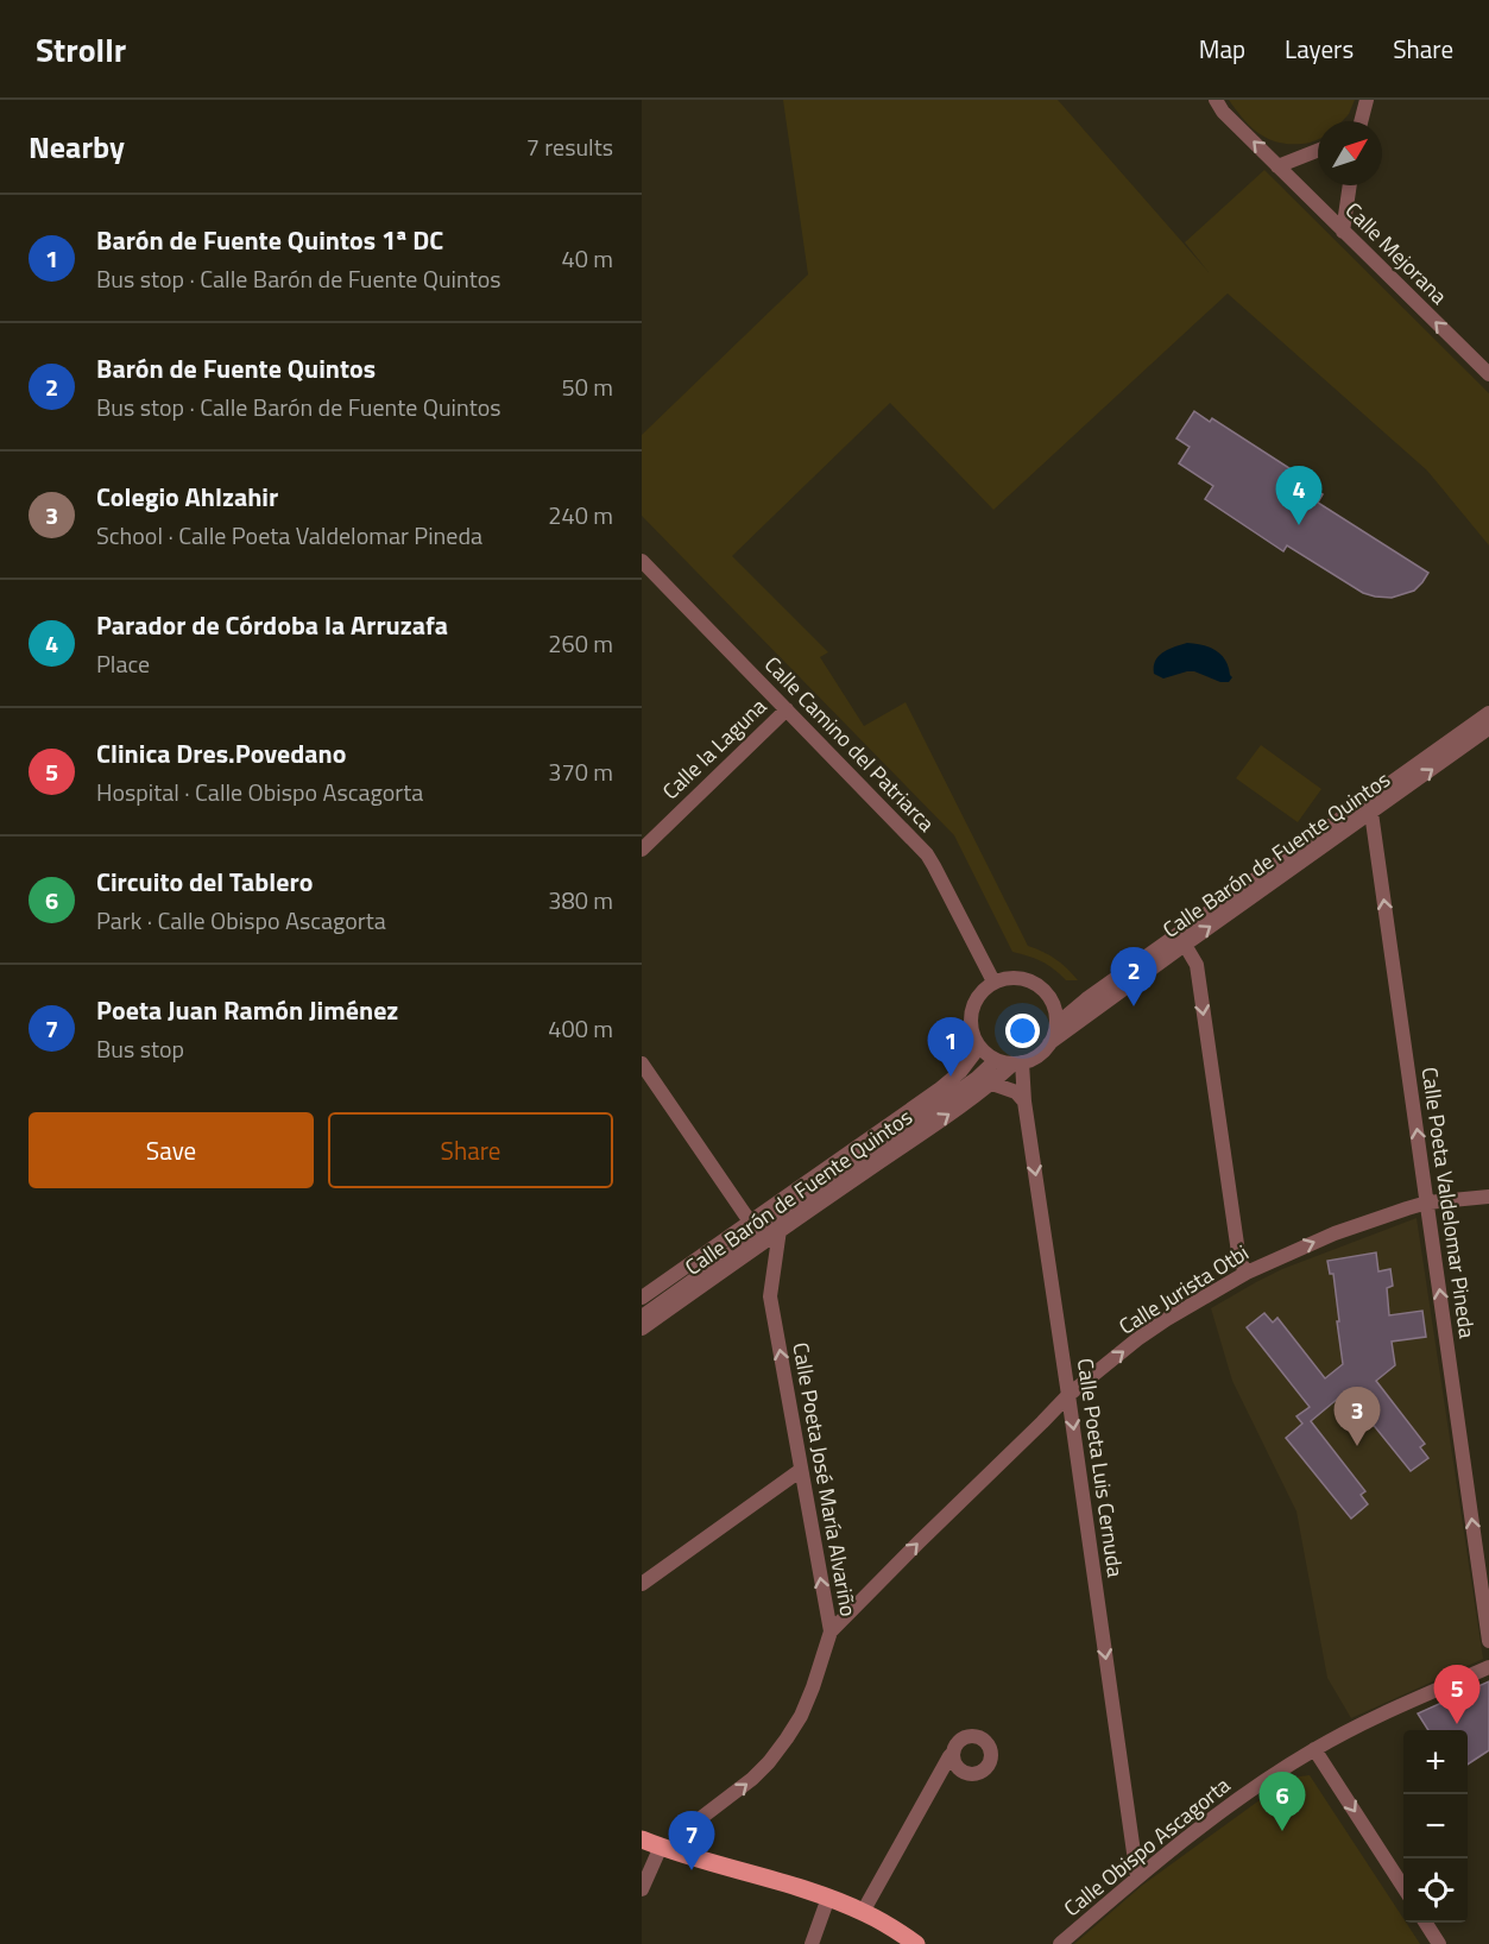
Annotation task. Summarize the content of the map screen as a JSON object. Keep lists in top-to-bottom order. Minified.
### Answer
{"streets":{"street":["Calle Mejorana","Calle Camino del Patriarca","Calle la Laguna","Calle Barón de Fuente Quintos","Calle Poeta Valdelomar Pineda","Calle Jurista Otbi","Calle Poeta Luis Cernuda","Calle Poeta José María Alvariño","Calle Obispo Ascagorta"]},"crossings":[["Calle Camino del Patriarca","Calle la Laguna"],["Calle Camino del Patriarca","Calle Barón de Fuente Quintos"],["Calle Camino del Patriarca","Calle Poeta Luis Cernuda"],["Calle Barón de Fuente Quintos","Calle Poeta Valdelomar Pineda"],["Calle Barón de Fuente Quintos","Calle Poeta Luis Cernuda"],["Calle Barón de Fuente Quintos","Calle Poeta José María Alvariño"],["Calle Poeta Valdelomar Pineda","Calle Jurista Otbi"],["Calle Jurista Otbi","Calle Poeta Luis Cernuda"],["Calle Jurista Otbi","Calle Poeta José María Alvariño"],["Calle Poeta Luis Cernuda","Calle Obispo Ascagorta"]],"one_way":["Calle Mejorana","Calle Poeta Valdelomar Pineda","Calle Jurista Otbi","Calle Poeta Luis Cernuda","Calle Poeta José María Alvariño"],"north":"top right","page":{"header":"Strollr","nav":["Map","Layers","Share"],"heading":["Nearby","7 results"],"list":[{"mark":"1","name":"Barón de Fuente Quintos 1ª DC","note":"Bus stop · Calle Barón de Fuente Quintos","value":"40 m"},{"mark":"2","name":"Barón de Fuente Quintos","note":"Bus stop · Calle Barón de Fuente Quintos","value":"50 m"},{"mark":"3","name":"Colegio Ahlzahir","note":"School · Calle Poeta Valdelomar Pineda","value":"240 m"},{"mark":"4","name":"Parador de Córdoba la Arruzafa","note":"Place","value":"260 m"},{"mark":"5","name":"Clinica Dres.Povedano","note":"Hospital · Calle Obispo Ascagorta","value":"370 m"},{"mark":"6","name":"Circuito del Tablero","note":"Park · Calle Obispo Ascagorta","value":"380 m"},{"mark":"7","name":"Poeta Juan Ramón Jiménez","note":"Bus stop","value":"400 m"}],"pins":["4","2","1","3","5","6","7"],"buttons":["Save","Share"],"map_buttons":["+","−"]}}
